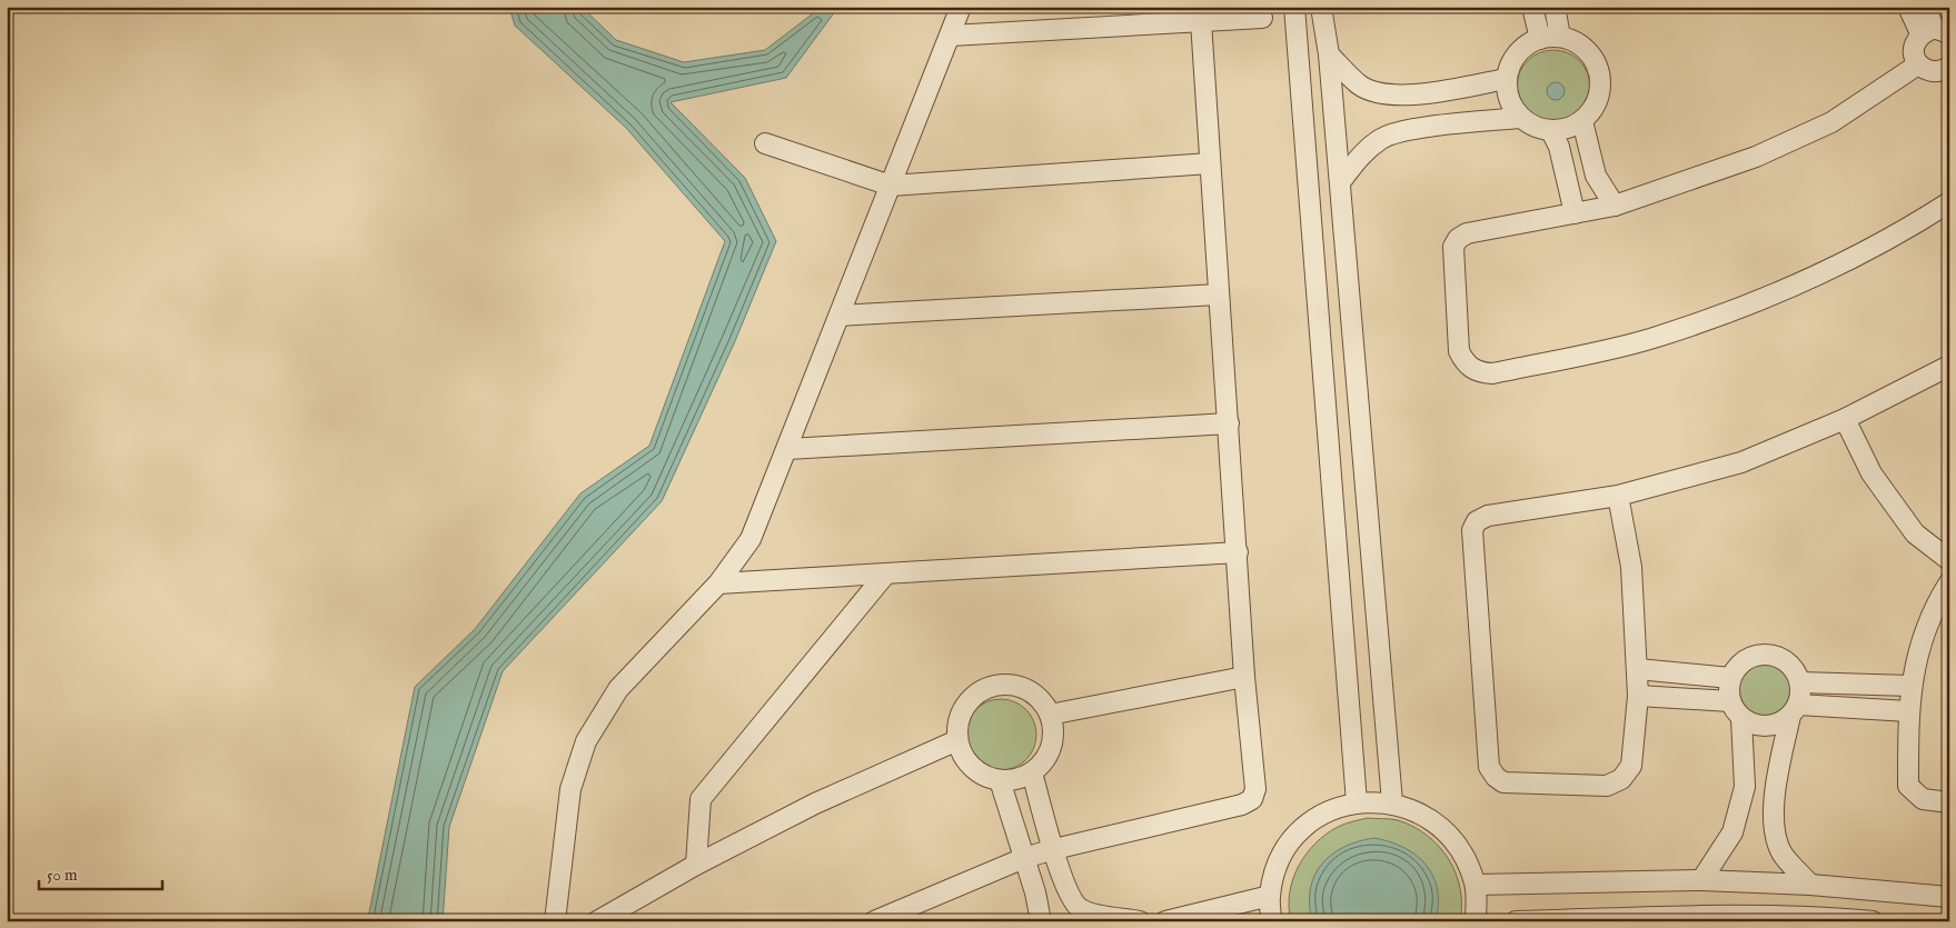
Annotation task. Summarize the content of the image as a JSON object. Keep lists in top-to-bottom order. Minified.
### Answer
{"scale_bar":"50 m"}
